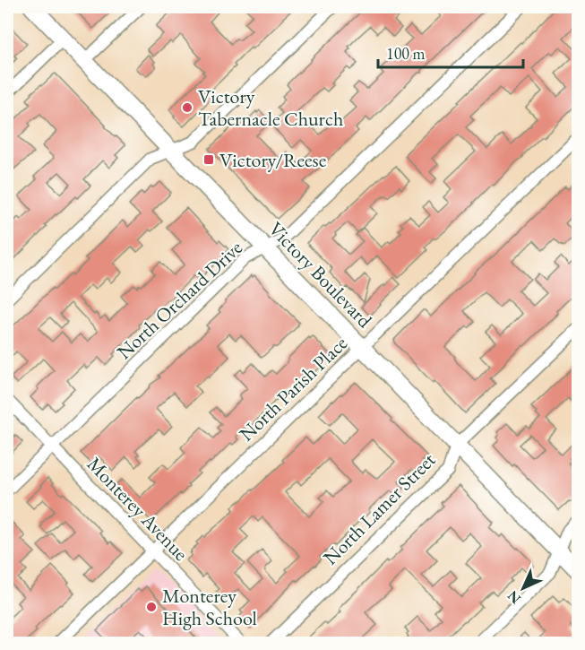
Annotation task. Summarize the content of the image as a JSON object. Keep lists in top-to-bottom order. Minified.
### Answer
{"streets":{"main road":["Victory Boulevard"],"street":["North Orchard Drive","North Parish Place","Monterey Avenue","North Lamer Street"]},"crossings":[["Victory Boulevard","North Orchard Drive"],["Victory Boulevard","North Parish Place"],["Victory Boulevard","North Lamer Street"],["North Orchard Drive","Monterey Avenue"],["North Parish Place","Monterey Avenue"]],"places":{"other":["Victory Tabernacle Church","Monterey High School"],"transit":["Victory/Reese"]},"scale_bar":"100 m","north":"bottom left"}
